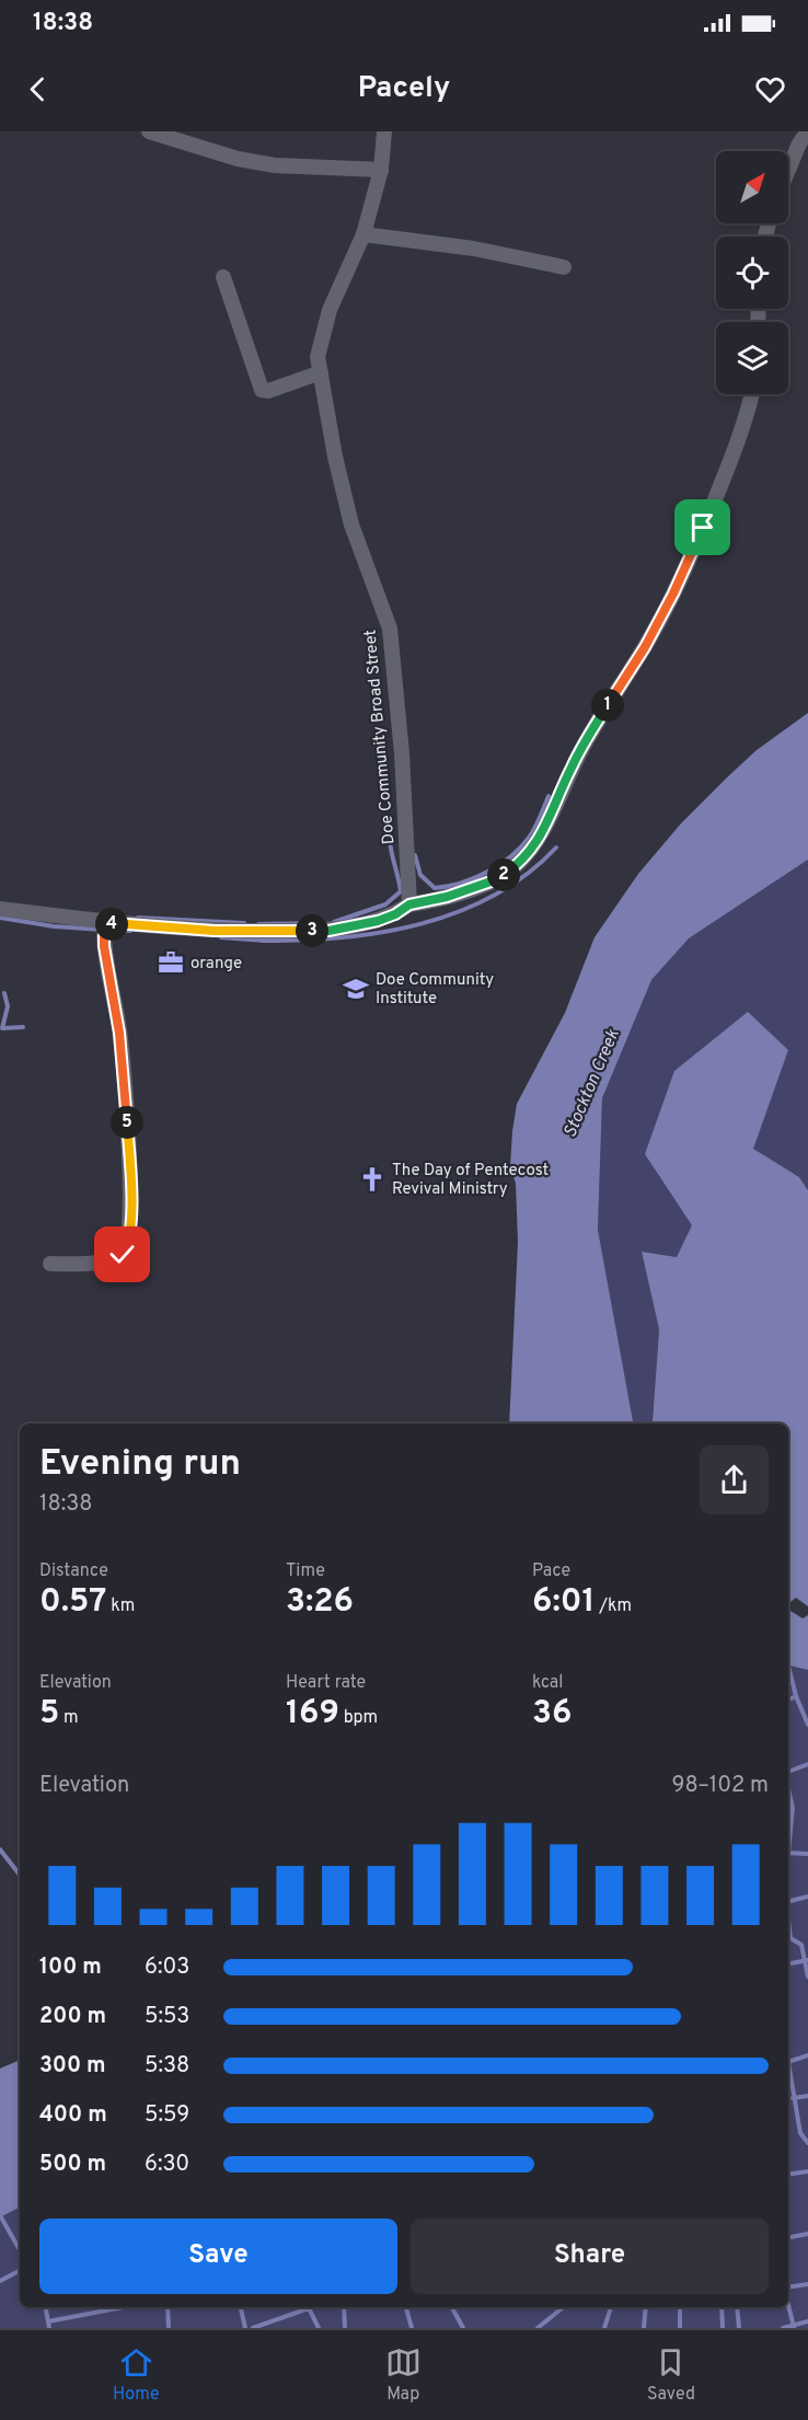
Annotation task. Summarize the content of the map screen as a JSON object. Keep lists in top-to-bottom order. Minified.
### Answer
{"streets":{"street":["Doe Community Broad Street"]},"water":["Stockton Creek"],"places":{"office":["orange"],"school or university":["Doe Community Institute"],"church":["The Day of Pentecost Revival Ministry"]},"north":"top right","page":{"status":"18:38","header":"Pacely","pins":["1","2","4","3","5"],"heading":["Evening run","18:38"],"stats":[["Distance","0.57 km"],["Time","3:26"],["Pace","6:01 /km"],["Elevation","5 m"],["Heart rate","169 bpm"],["kcal","36"]],"chart":["Elevation","98–102 m"],"list":[{"name":"100 m","note":"6:03"},{"name":"200 m","note":"5:53"},{"name":"300 m","note":"5:38"},{"name":"400 m","note":"5:59"},{"name":"500 m","note":"6:30"}],"buttons":["Save","Share"],"tabs":["Home","Map","Saved"]}}
